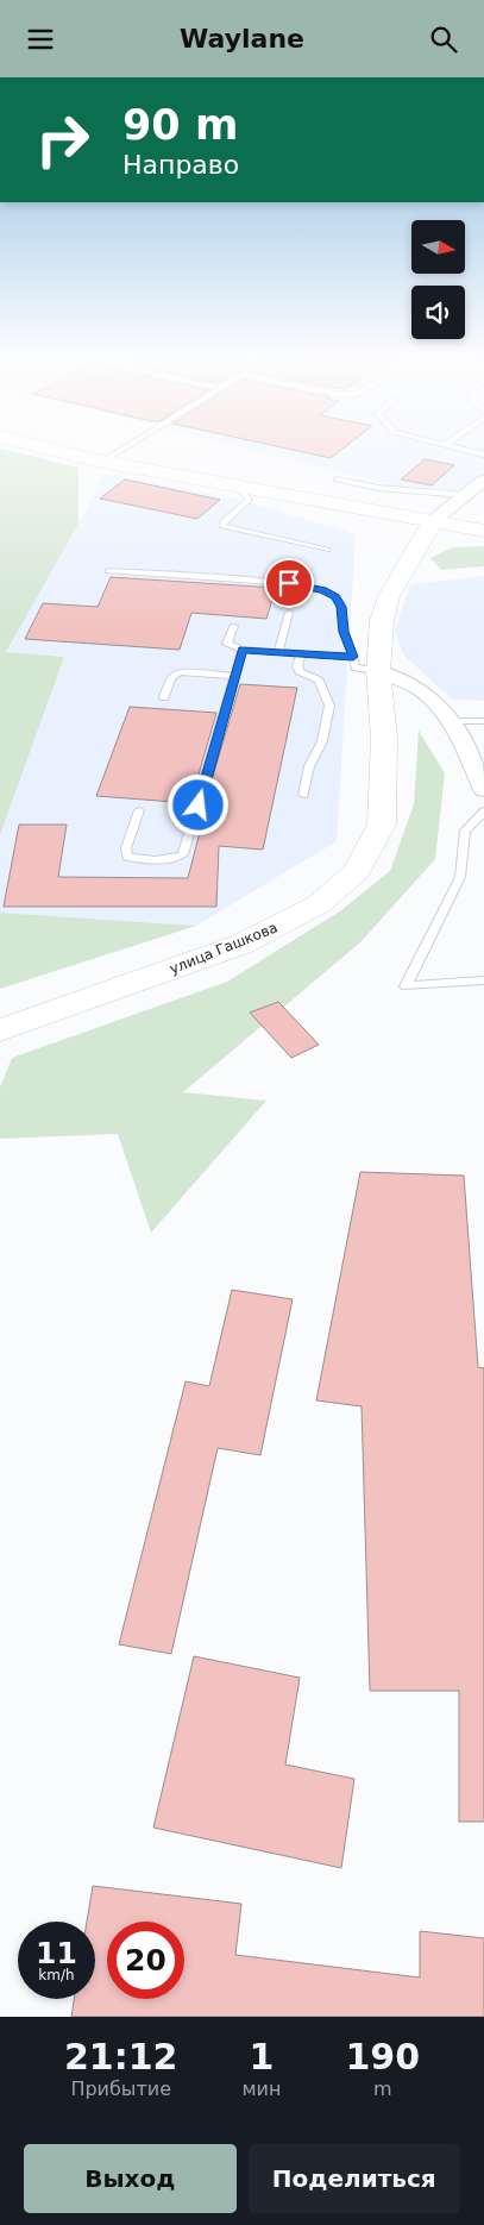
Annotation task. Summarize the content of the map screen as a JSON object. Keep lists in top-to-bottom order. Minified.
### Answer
{"streets":{"street":["улица Гашкова"]},"north":"right","page":{"header":"Waylane","turn":["90 m","Направо"],"speed":"11 km/h","limit":"20","eta":["21:12","Прибытие","1","мин","190","m"],"buttons":["Выход","Поделиться"]}}
